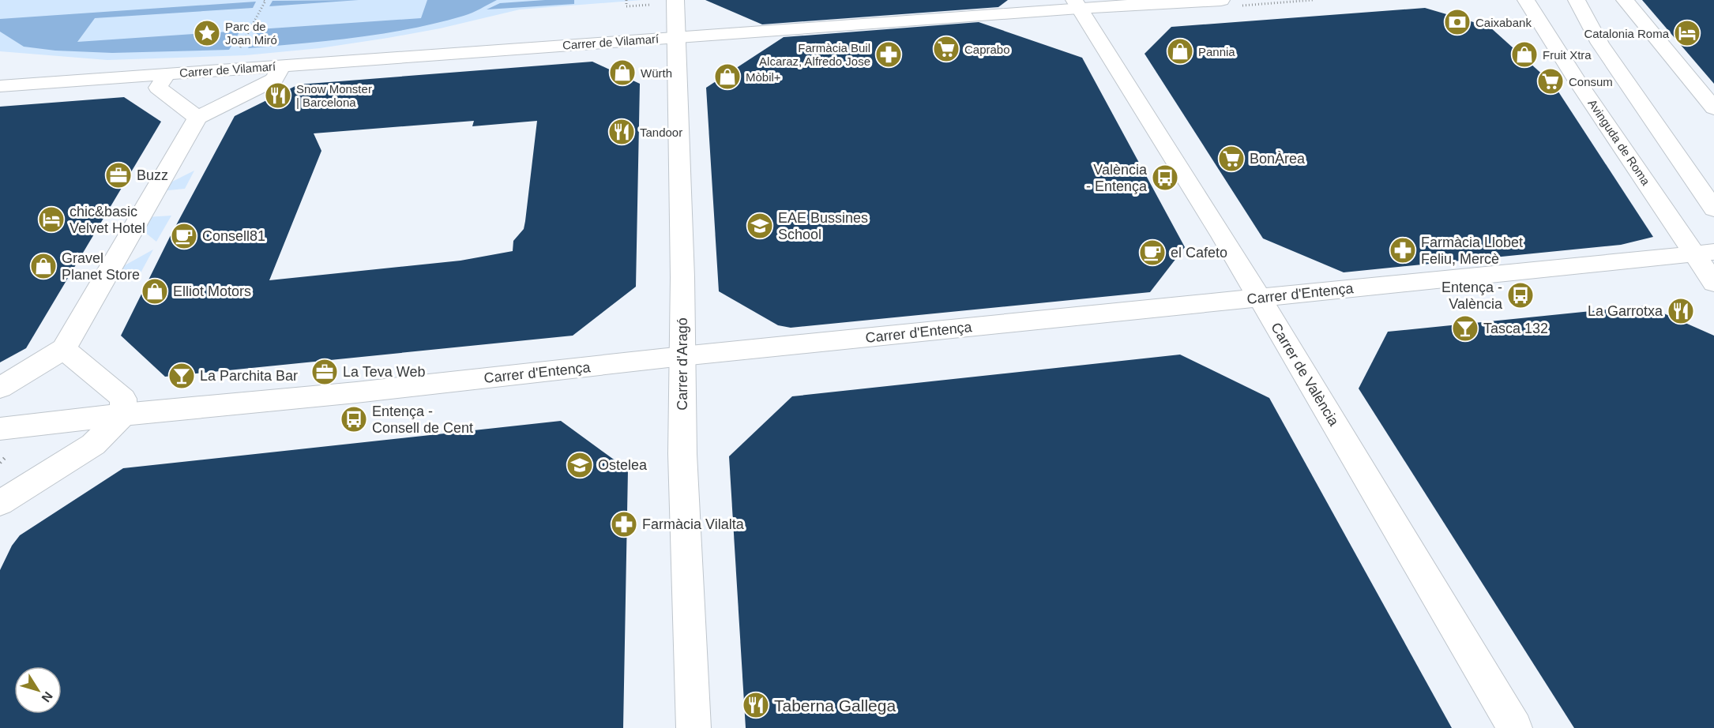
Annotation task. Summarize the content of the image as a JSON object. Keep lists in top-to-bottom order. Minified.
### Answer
{"streets":{"street":["Carrer de Vilamarí","Avinguda de Roma","Carrer d'Entença","Carrer d'Aragó","Carrer de València"]},"crossings":[["Carrer de Vilamarí","Carrer d'Aragó"],["Carrer de Vilamarí","Carrer de València"],["Avinguda de Roma","Carrer d'Entença"],["Carrer d'Entença","Carrer d'Aragó"],["Carrer d'Entença","Carrer de València"]],"places":{"bank":["Caixabank"],"place":["Parc de Joan Miró"],"hotel":["Catalonia Roma","chic&basic Velvet Hotel"],"supermarket":["Caprabo","Consum","BonÀrea"],"shop":["Pannia","Fruit Xtra","Würth","Mòbil+","Gravel Planet Store","Elliot Motors"],"pharmacy":["Farmàcia Buil Alcaraz, Alfredo Jose","Farmàcia Llobet Feliu, Mercè","Farmàcia Vilalta"],"restaurant":["Snow Monster | Barcelona","Tandoor","La Garrotxa","Taberna Gallega"],"office":["Buzz","La Teva Web"],"bus stop":["València - Entença","Entença - València","Entença - Consell de Cent"],"school or university":["EAE Bussines School","Ostelea"],"cafe":["Consell81","el Cafeto"],"bar":["Tasca 132","La Parchita Bar"]},"north":"bottom right"}
